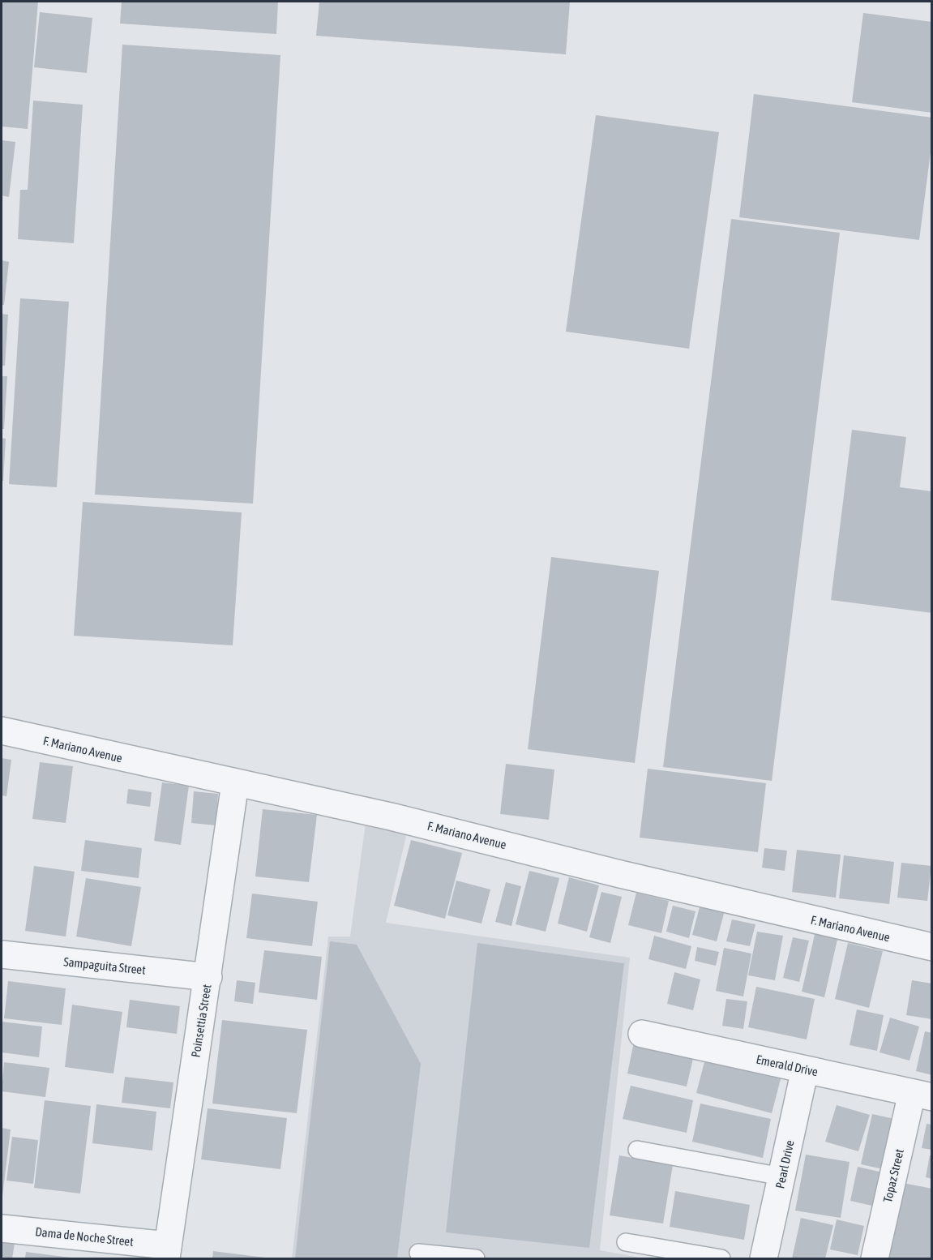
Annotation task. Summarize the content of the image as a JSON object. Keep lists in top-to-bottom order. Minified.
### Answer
{"streets":{"street":["F. Mariano Avenue","Sampaguita Street","Poinsettia Street","Emerald Drive","Pearl Drive","Topaz Street","Dama de Noche Street"]},"crossings":[["F. Mariano Avenue","Poinsettia Street"],["Sampaguita Street","Poinsettia Street"],["Poinsettia Street","Dama de Noche Street"],["Emerald Drive","Pearl Drive"],["Emerald Drive","Topaz Street"]]}
